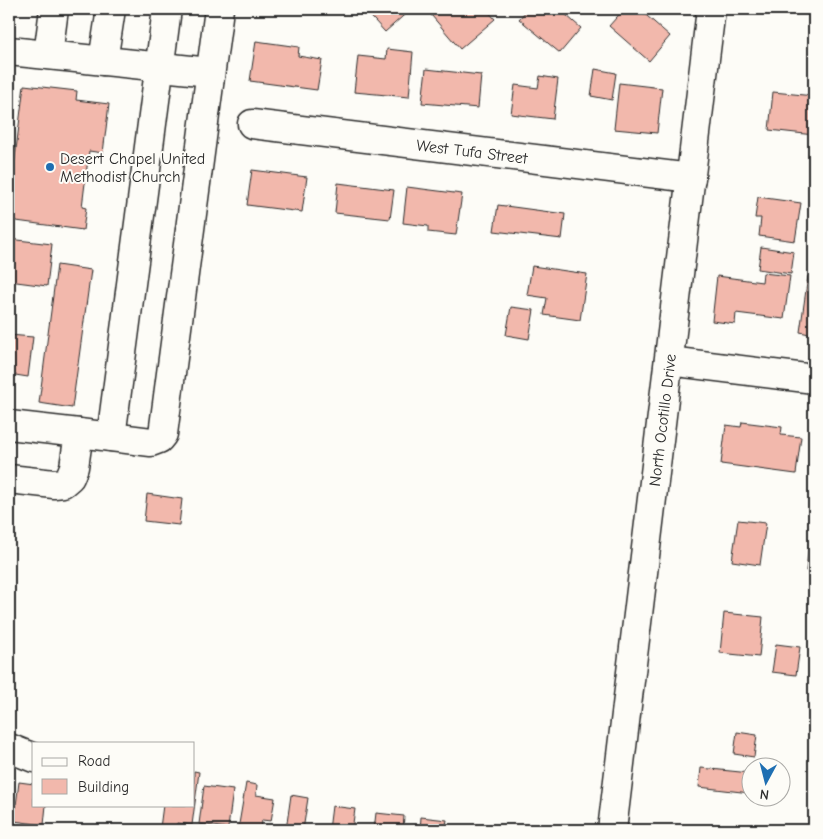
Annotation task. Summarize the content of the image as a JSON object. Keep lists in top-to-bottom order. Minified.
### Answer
{"streets":{"street":["West Tufa Street","North Ocotillo Drive"]},"crossings":[["West Tufa Street","North Ocotillo Drive"]],"places":["Desert Chapel United Methodist Church"],"legend":["Road","Building"],"north":"bottom"}
